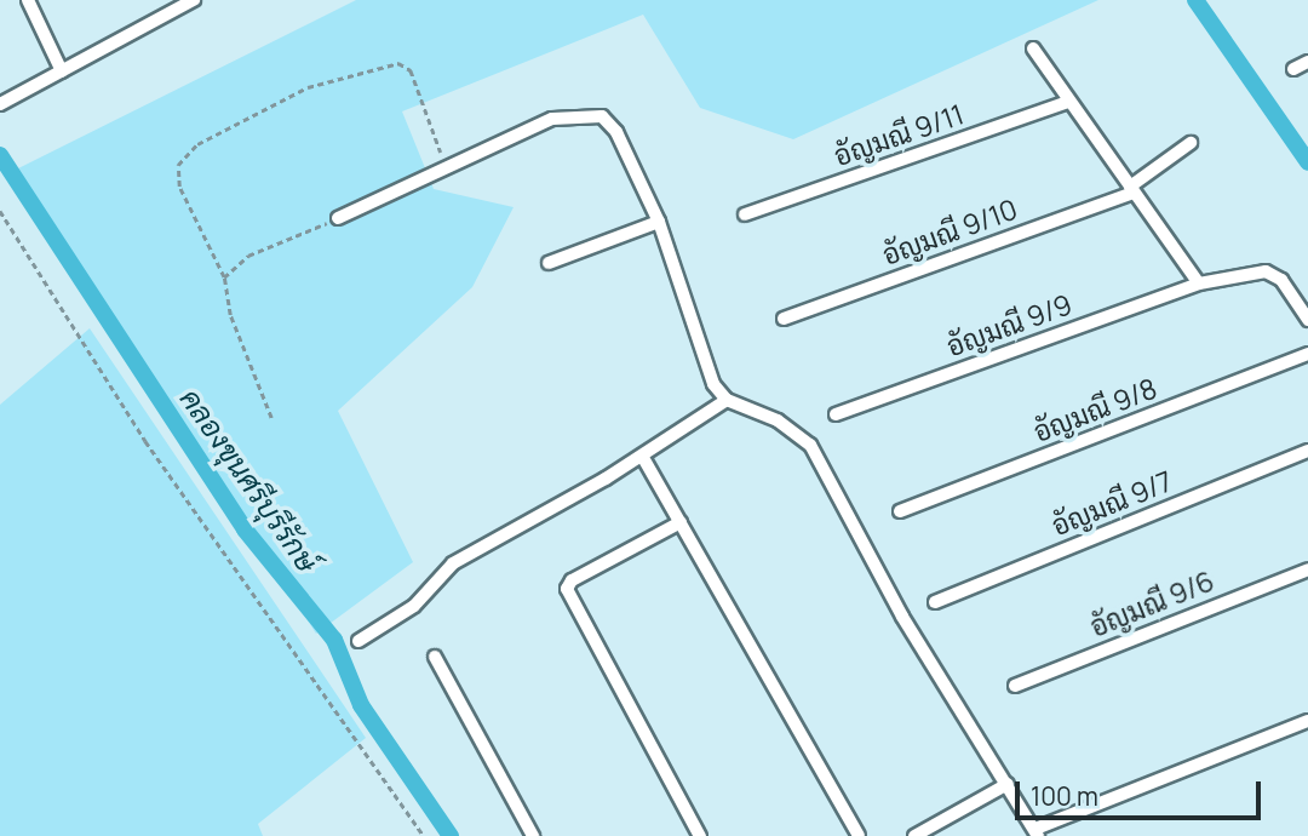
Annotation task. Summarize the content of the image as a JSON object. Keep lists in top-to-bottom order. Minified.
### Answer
{"streets":{"street":["อัญมณี 9/11","อัญมณี 9/10","อัญมณี 9/9","อัญมณี 9/8","อัญมณี 9/7","อัญมณี 9/6"]},"water":["คลองขุนศรีบุรีรักษ์"],"scale_bar":"100 m"}
